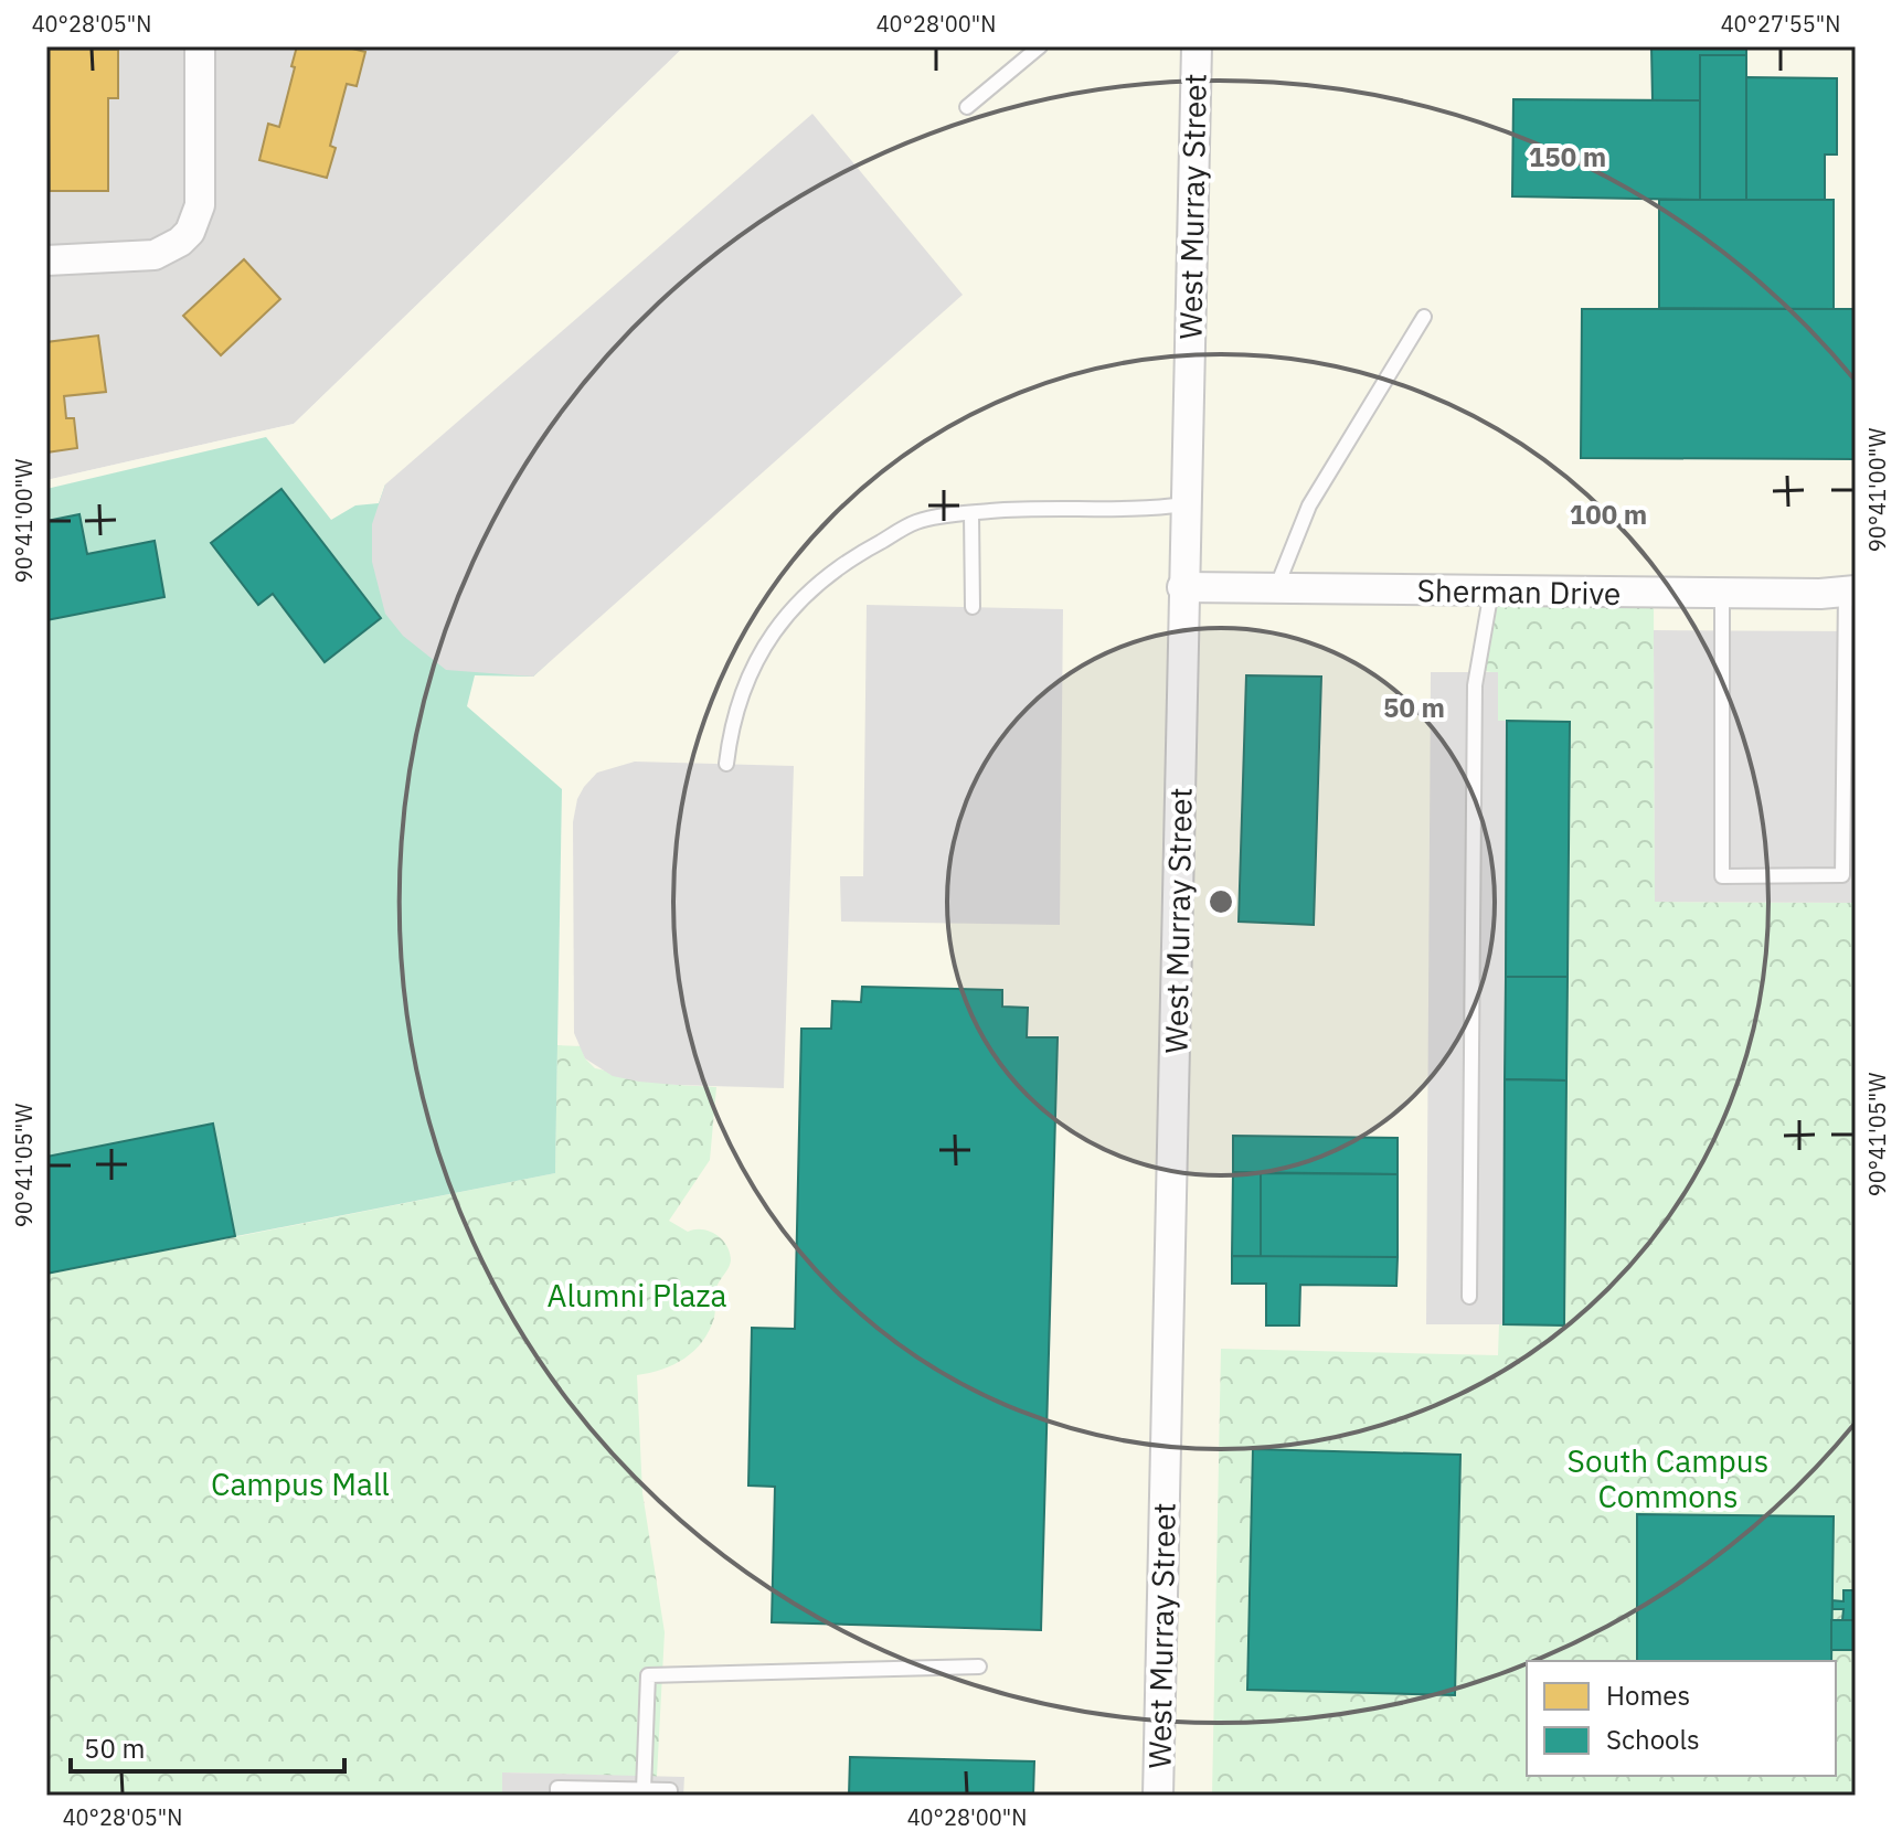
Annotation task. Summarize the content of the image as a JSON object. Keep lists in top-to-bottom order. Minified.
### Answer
{"streets":{"street":["West Murray Street","Sherman Drive"]},"crossings":[["West Murray Street","Sherman Drive"]],"parks":["Alumni Plaza","South Campus Commons","Campus Mall"],"legend":["Homes","Schools"],"scale_bar":"50 m","coordinates":["40°28'05\"N","40°28'00\"N","40°27'55\"N","90°41'00\"W","90°41'05\"W"],"rings":["150 m","100 m","50 m"]}
